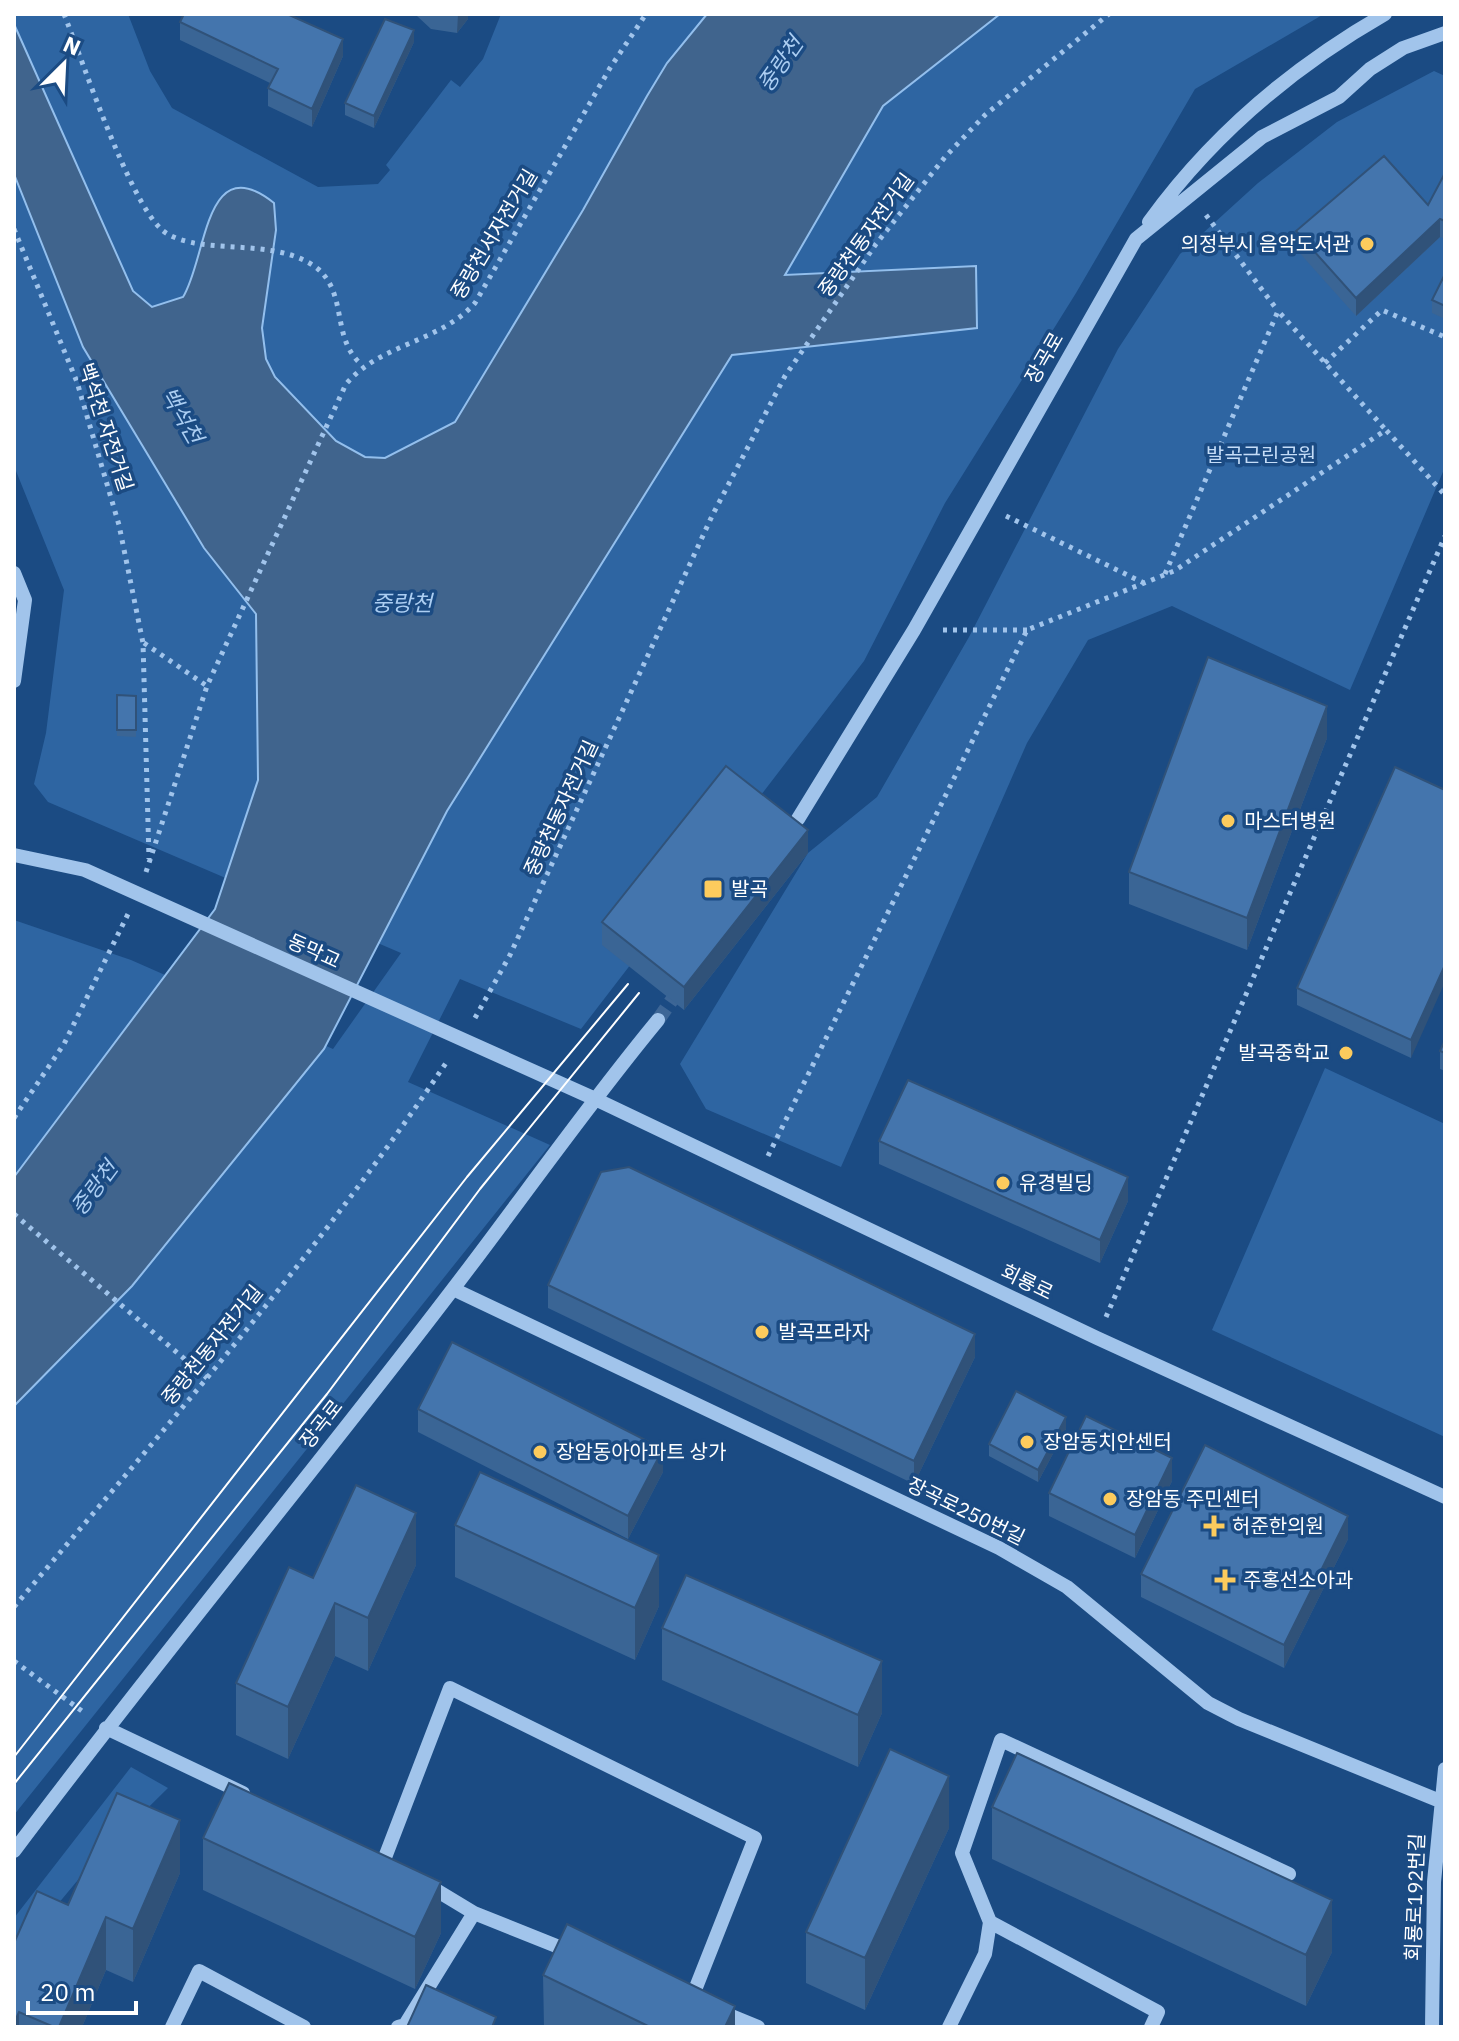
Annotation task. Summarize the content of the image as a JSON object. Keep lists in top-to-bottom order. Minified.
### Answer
{"streets":{"street":["장곡로","동막교","회룡로","장곡로250번길","회룡로192번길"],"path":["중랑천서자전거길","중랑천동자전거길","백석천 자전거길"]},"crossings":[["장곡로","동막교"],["장곡로","회룡로"],["장곡로","장곡로250번길"],["동막교","회룡로"],["장곡로250번길","회룡로192번길"]],"water":["중랑천","백석천"],"parks":["발곡근린공원"],"places":{"other":["의정부시 음악도서관","마스터병원","발곡중학교","유경빌딩","발곡프라자","장암동치안센터","장암동아아파트 상가","장암동 주민센터"],"transit":["발곡"],"health":["허준한의원","주홍선소아과"]},"scale_bar":"20 m","north":"top right"}
